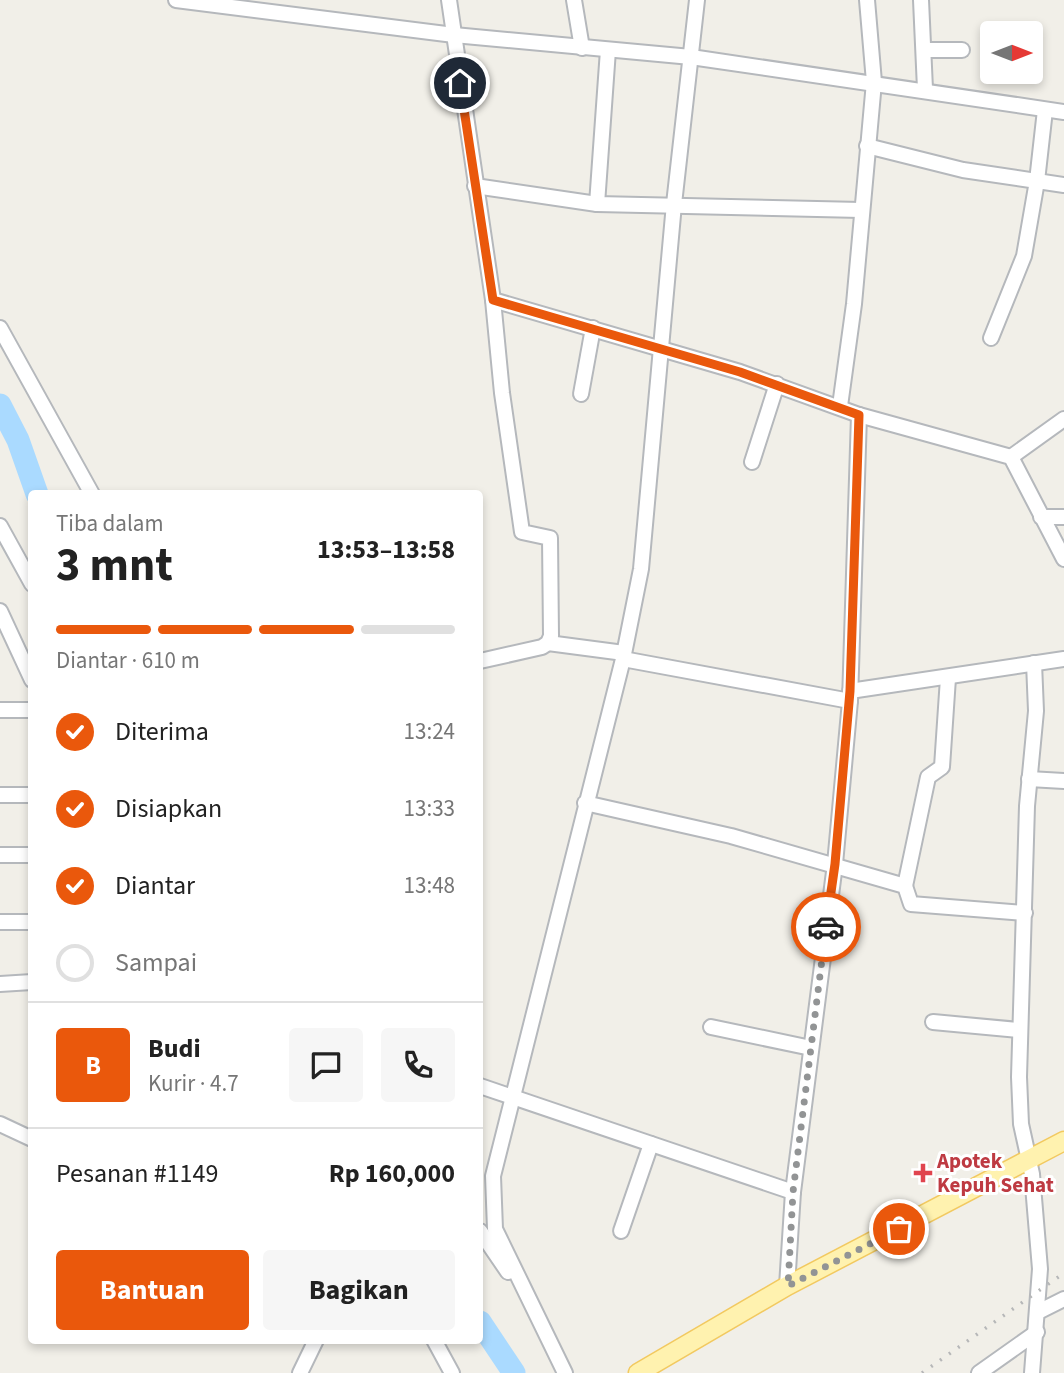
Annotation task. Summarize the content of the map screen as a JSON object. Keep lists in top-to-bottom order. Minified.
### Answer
{"places":{"health":["Apotek Kepuh Sehat"]},"north":"right","page":{"heading":["3 mnt","Tiba dalam","13:53–13:58"],"panel":["Budi","Kurir · 4.7","Pesanan #1149","Rp 160,000"],"bar":"Diantar · 610 m","list":[["Diterima","13:24"],["Disiapkan","13:33"],["Diantar","13:48"],"Sampai"],"round":"B","buttons":["Bantuan","Bagikan"]}}
